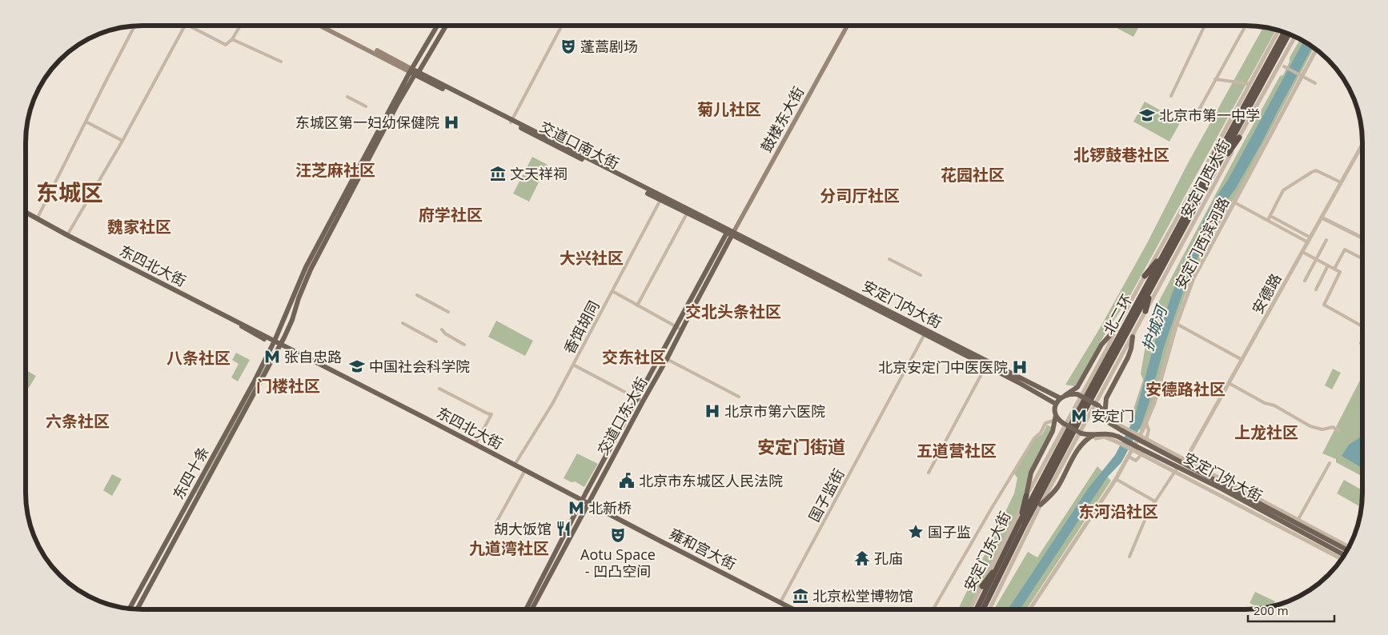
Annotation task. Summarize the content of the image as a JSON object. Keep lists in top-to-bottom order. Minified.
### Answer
{"streets":{"highway":["北二环"],"main road":["鼓楼东大街","交道口南大街","东四北大街","安定门内大街","交道口东大街","东四十条","安定门外大街","雍和宫大街"],"street":["安定门西大街","安定门西滨河路","安德路","香饵胡同","国子监街","安定门东大街"]},"crossings":[["鼓楼东大街","交道口南大街"],["鼓楼东大街","安定门内大街"],["鼓楼东大街","交道口东大街"],["交道口南大街","安定门内大街"],["交道口南大街","香饵胡同"],["交道口南大街","交道口东大街"],["安定门西大街","北二环"],["安定门西大街","安定门东大街"],["东四北大街","香饵胡同"],["东四北大街","交道口东大街"],["东四北大街","东四十条"],["东四北大街","雍和宫大街"],["安德路","安定门外大街"],["安定门内大街","交道口东大街"],["安定门内大街","国子监街"],["交道口东大街","雍和宫大街"],["国子监街","雍和宫大街"]],"districts":["菊儿社区","北锣鼓巷社区","汪芝麻社区","花园社区","东城区","分司厅社区","府学社区","魏家社区","大兴社区","交北头条社区","交东社区","八条社区","门楼社区","安德路社区","六条社区","上龙社区","安定门街道","五道营社区","东河沿社区","九道湾社区"],"water":["护城河"],"places":{"theatre":["蓬蒿剧场","Aotu Space - 凹凸空间"],"school or university":["北京市第一中学","中国社会科学院"],"hospital":["东城区第一妇幼保健院","北京安定门中医医院","北京市第六医院"],"museum":["文天祥祠","北京松堂博物馆"],"metro station":["张自忠路","安定门","北新桥"],"public building":["北京市东城区人民法院"],"restaurant":["胡大饭馆"],"place":["国子监"],"temple":["孔庙"]},"scale_bar":"200 m"}
